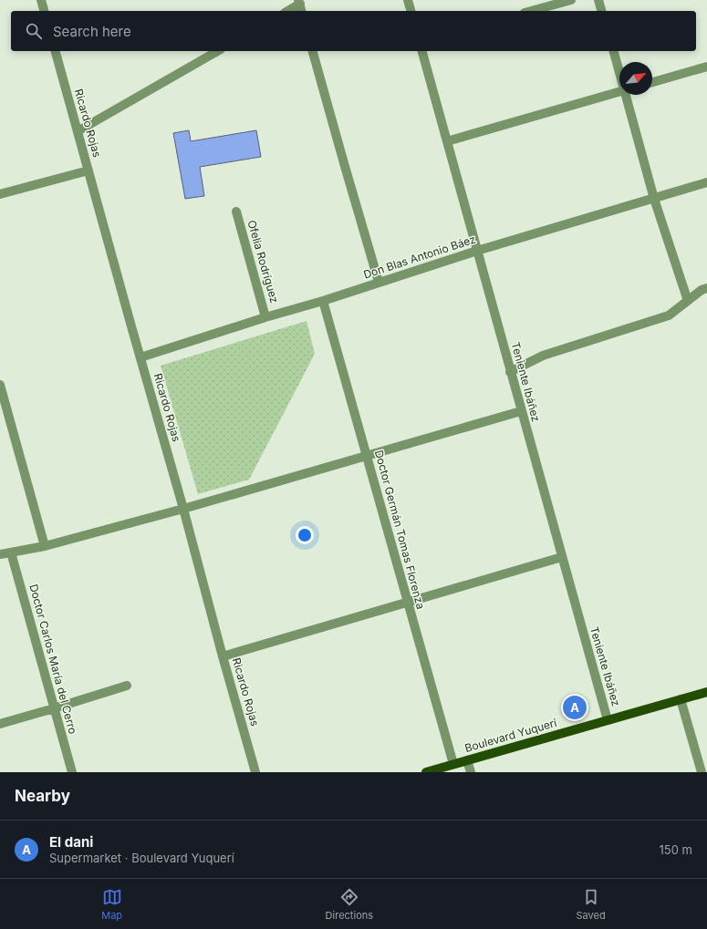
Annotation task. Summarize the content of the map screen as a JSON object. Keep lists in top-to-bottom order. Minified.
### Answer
{"streets":{"main road":["Boulevard Yuquerí"],"street":["Ricardo Rojas","Don Blas Antonio Báez","Ofelia Rodríguez","Teniente Ibáñez","Doctor Germán Tomas Florenza","Doctor Carlos María del Cerro"]},"crossings":[["Ricardo Rojas","Don Blas Antonio Báez"],["Don Blas Antonio Báez","Ofelia Rodríguez"],["Don Blas Antonio Báez","Teniente Ibáñez"],["Don Blas Antonio Báez","Doctor Germán Tomas Florenza"],["Teniente Ibáñez","Boulevard Yuquerí"],["Doctor Germán Tomas Florenza","Boulevard Yuquerí"]],"north":"top right","page":{"search":"Search here","pins":"A","heading":"Nearby","list":[{"mark":"A","name":"El dani","note":"Supermarket · Boulevard Yuquerí","value":"150 m"}],"nav":["Map","Directions","Saved"]}}
